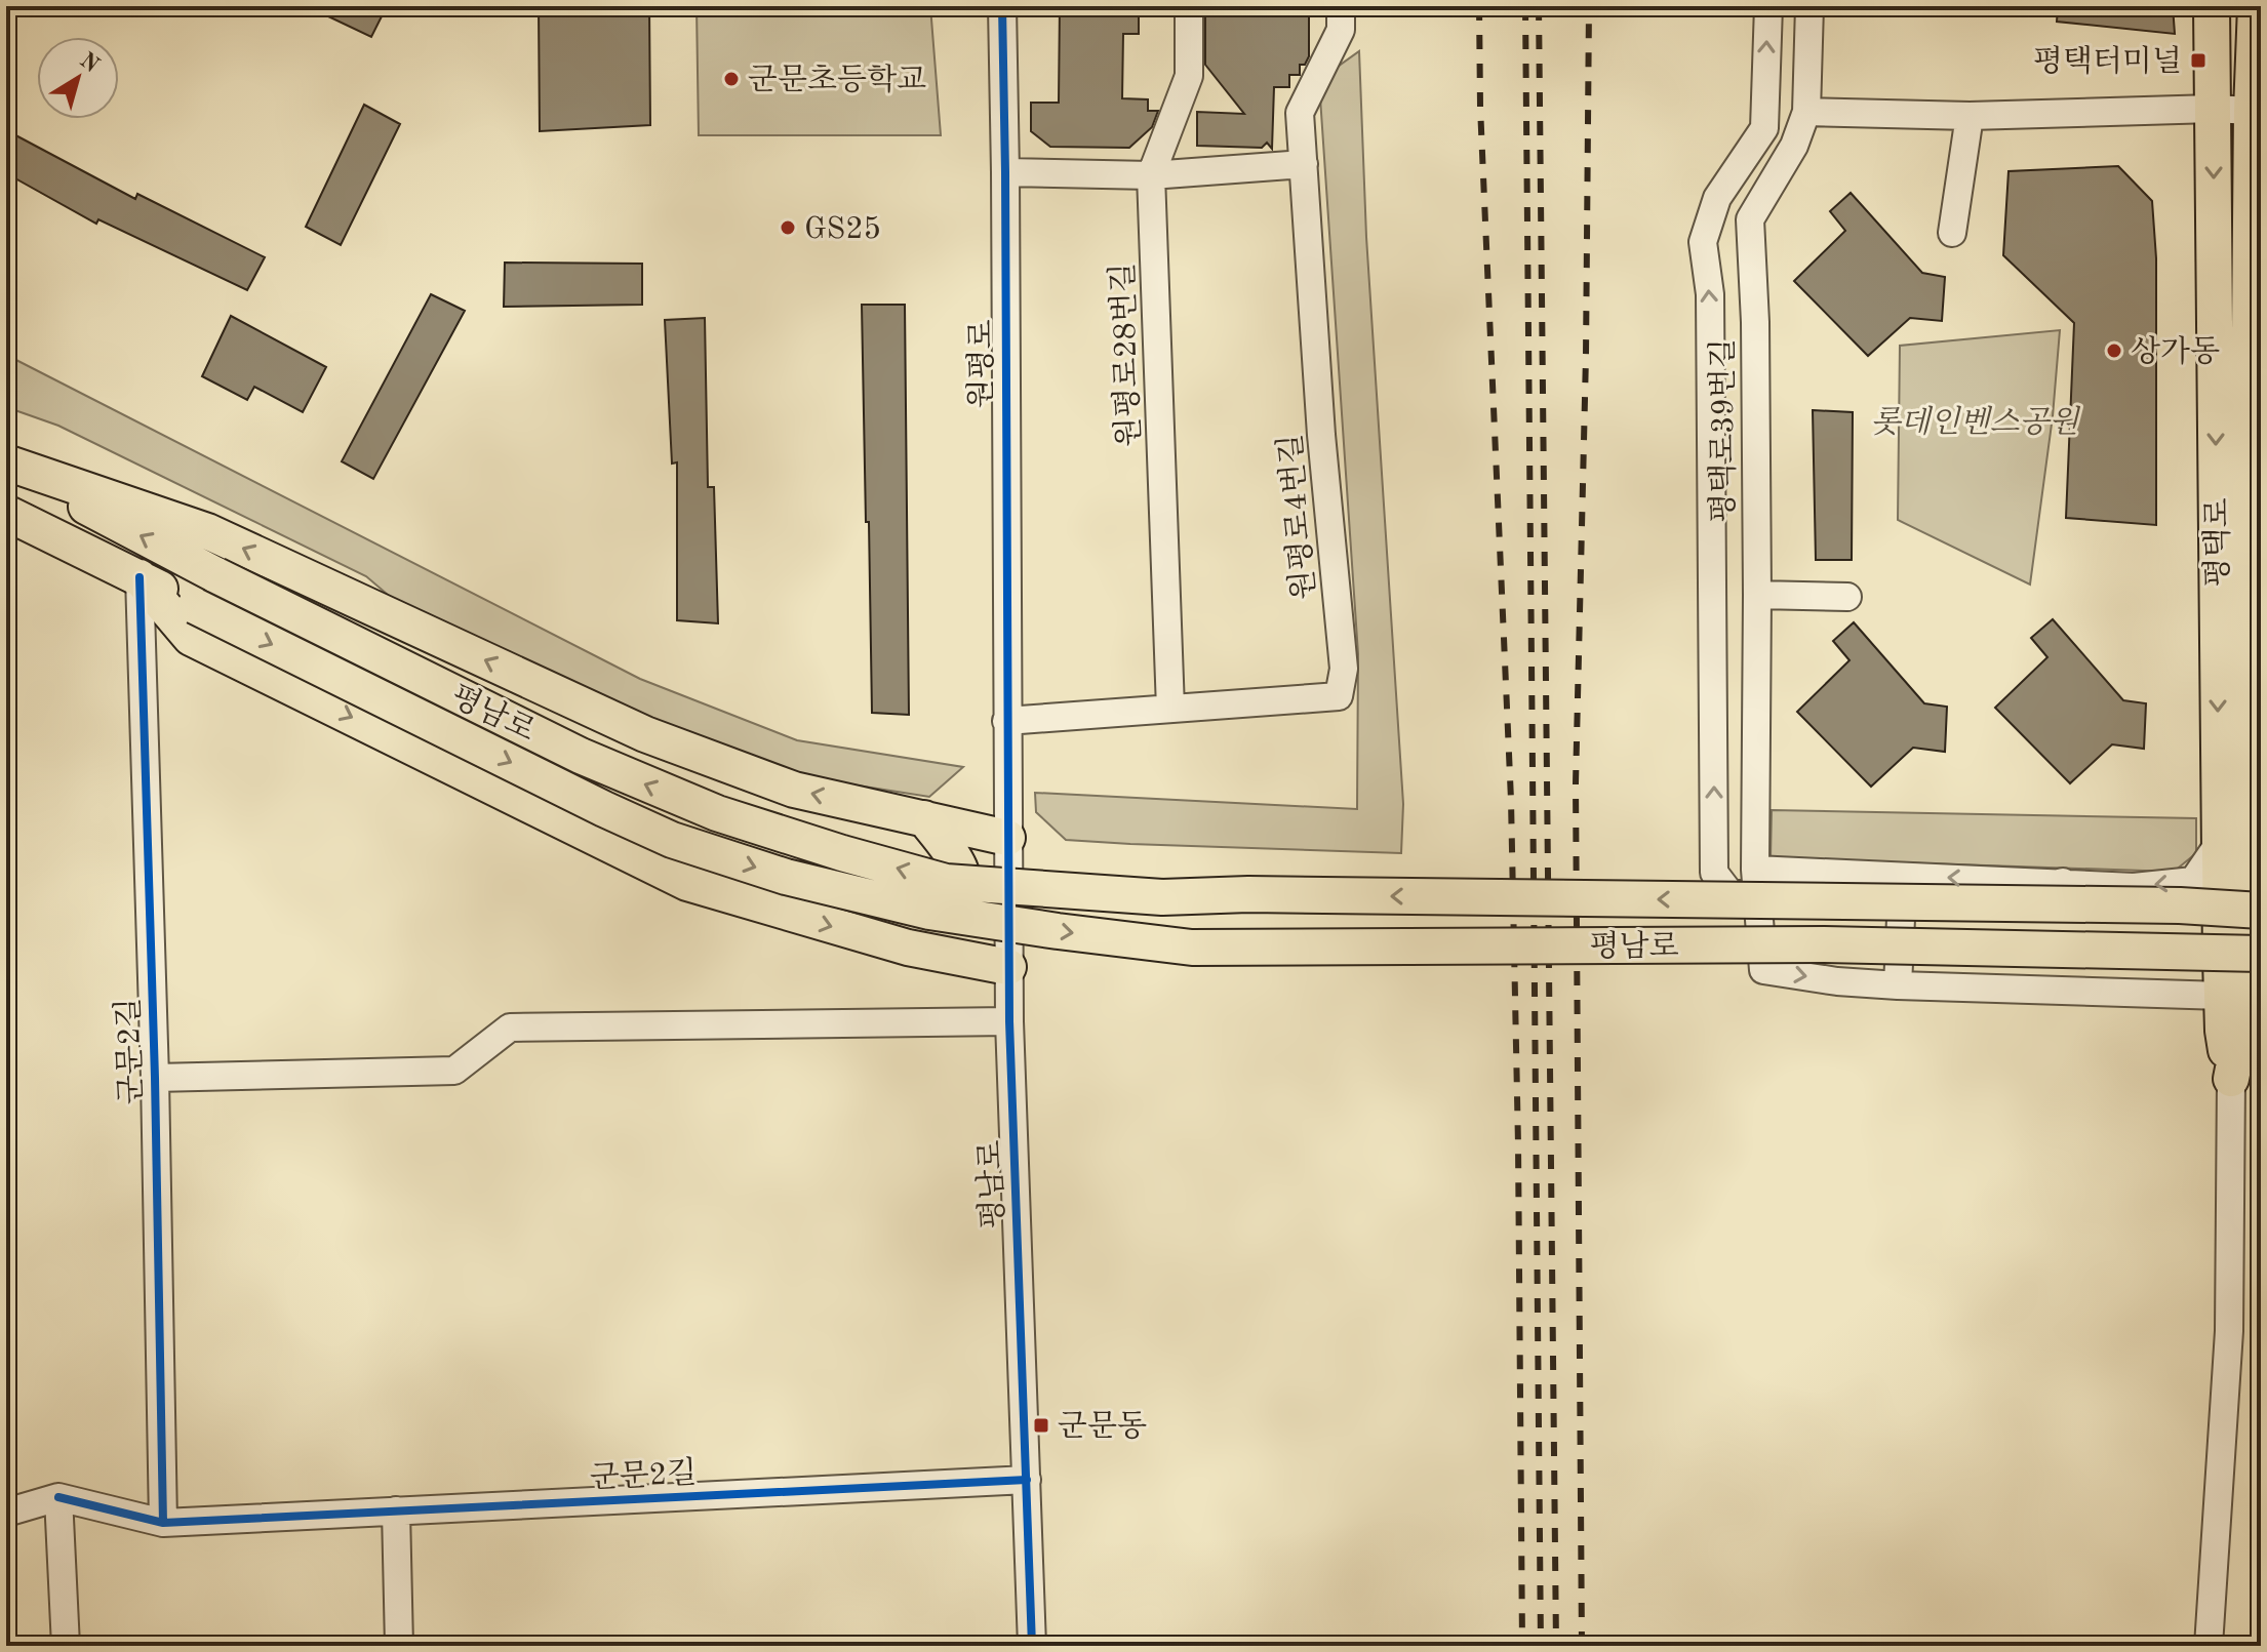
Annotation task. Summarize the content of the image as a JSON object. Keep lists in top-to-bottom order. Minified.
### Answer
{"streets":{"main road":["평택로","평남로"],"street":["원평로28번길","원평로","평택로39번길","원평로4번길","군문2길"]},"crossings":[["원평로28번길","원평로4번길"],["원평로","원평로4번길"],["원평로","평남로"],["원평로4번길","평남로"],["평택로","평남로"],["평남로","군문2길"]],"parks":["롯데인벤스공원"],"places":{"transit":["평택터미널","군문동"],"other":["군문초등학교","GS25","상가동"]},"north":"top right"}
